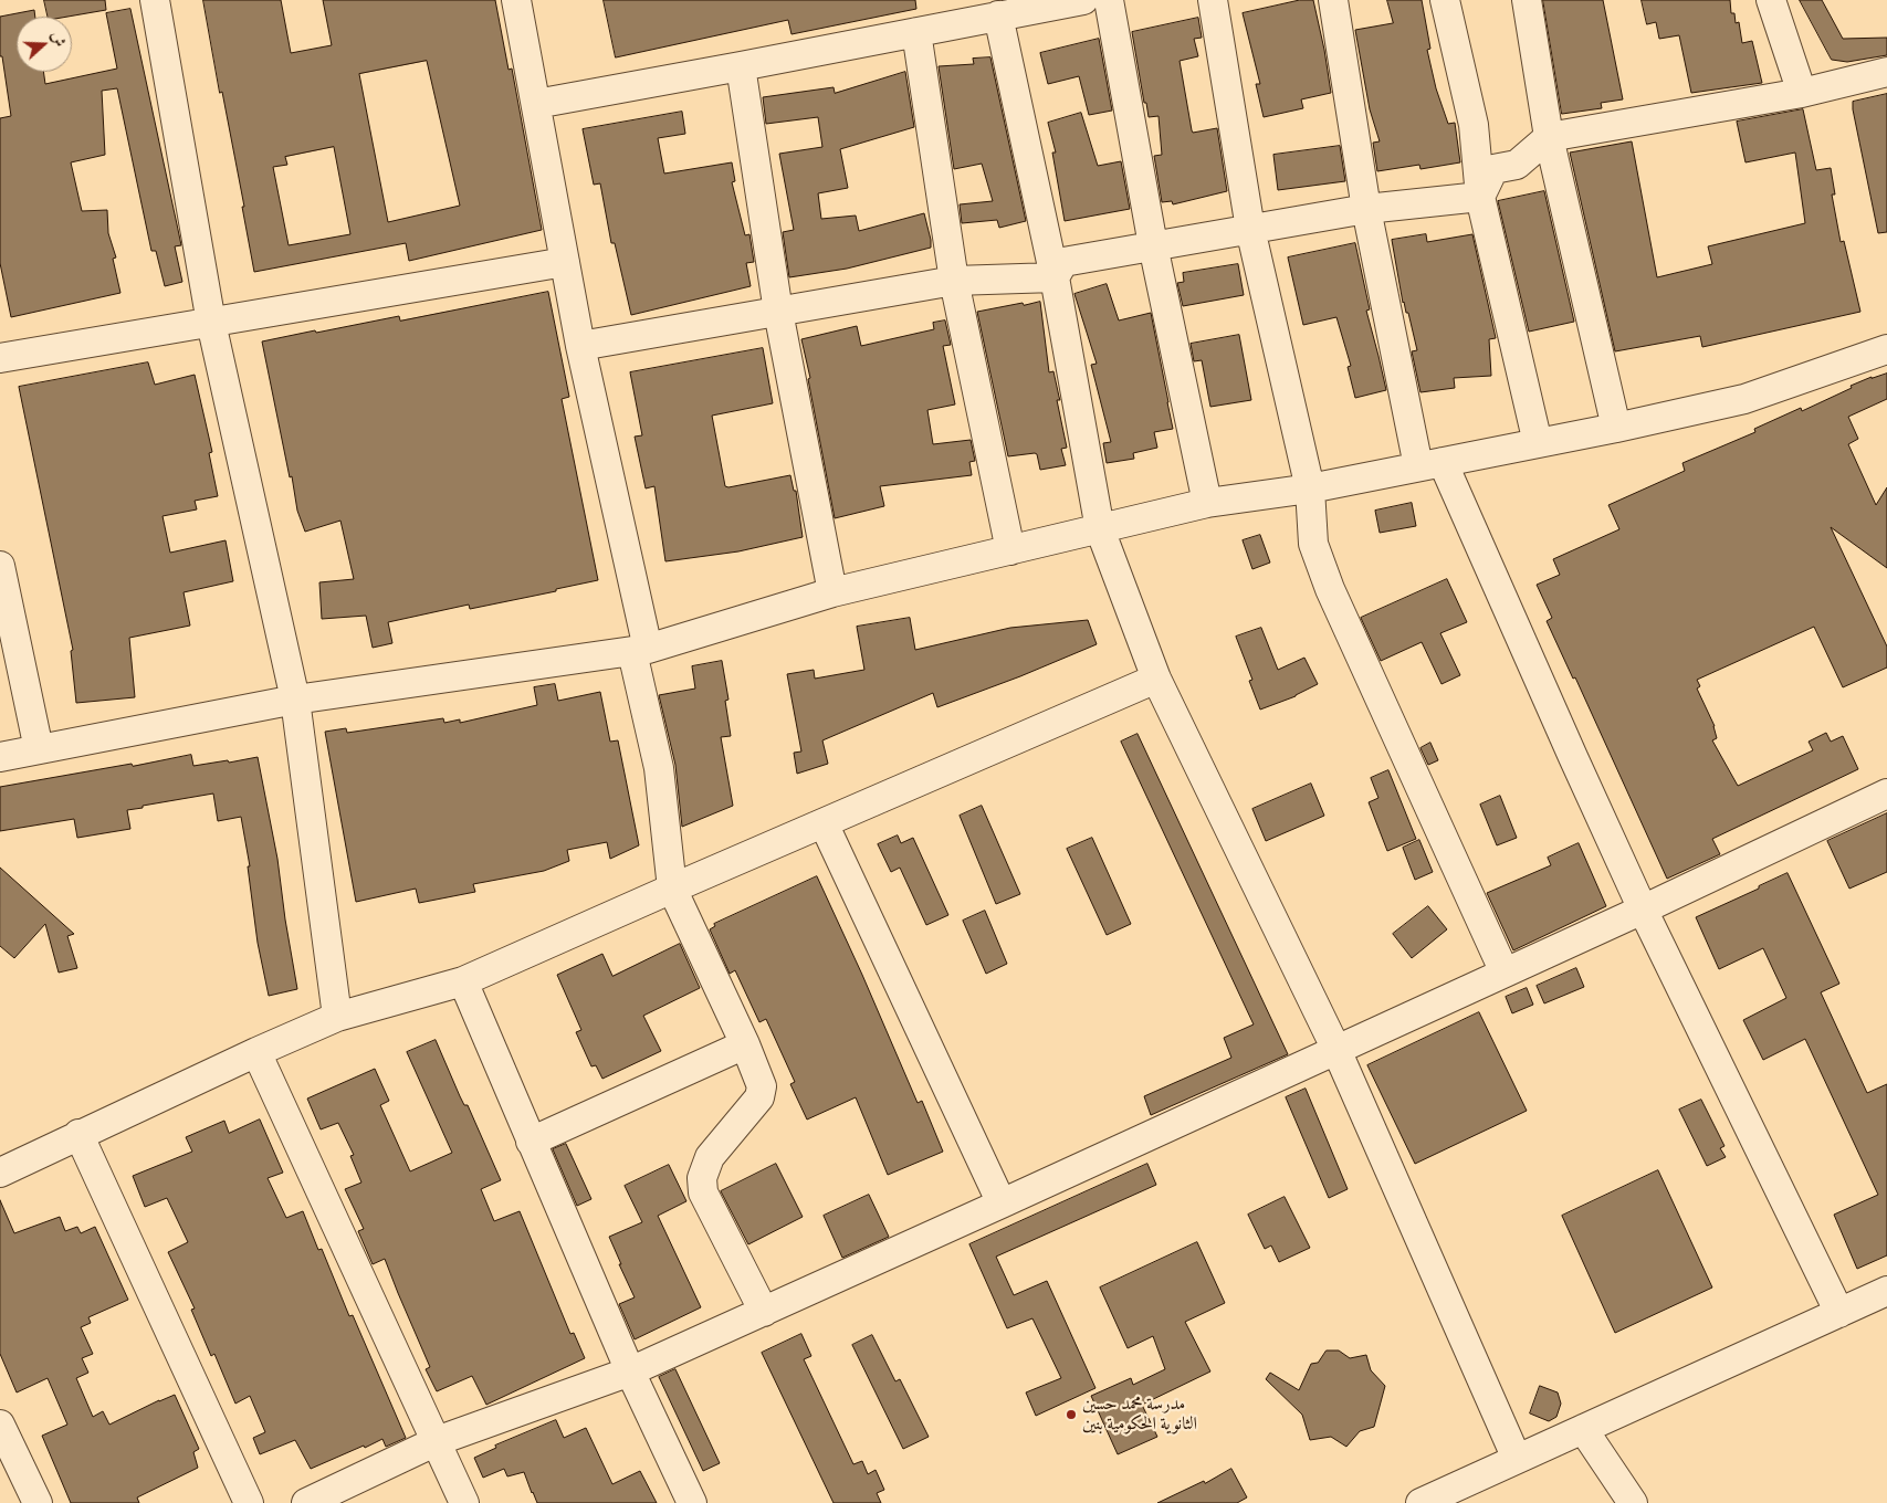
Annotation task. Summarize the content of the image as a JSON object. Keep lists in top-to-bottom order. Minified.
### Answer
{"places":["مدرسة محمد حسين الثانوية الحكومية بنين"],"north":"right"}
